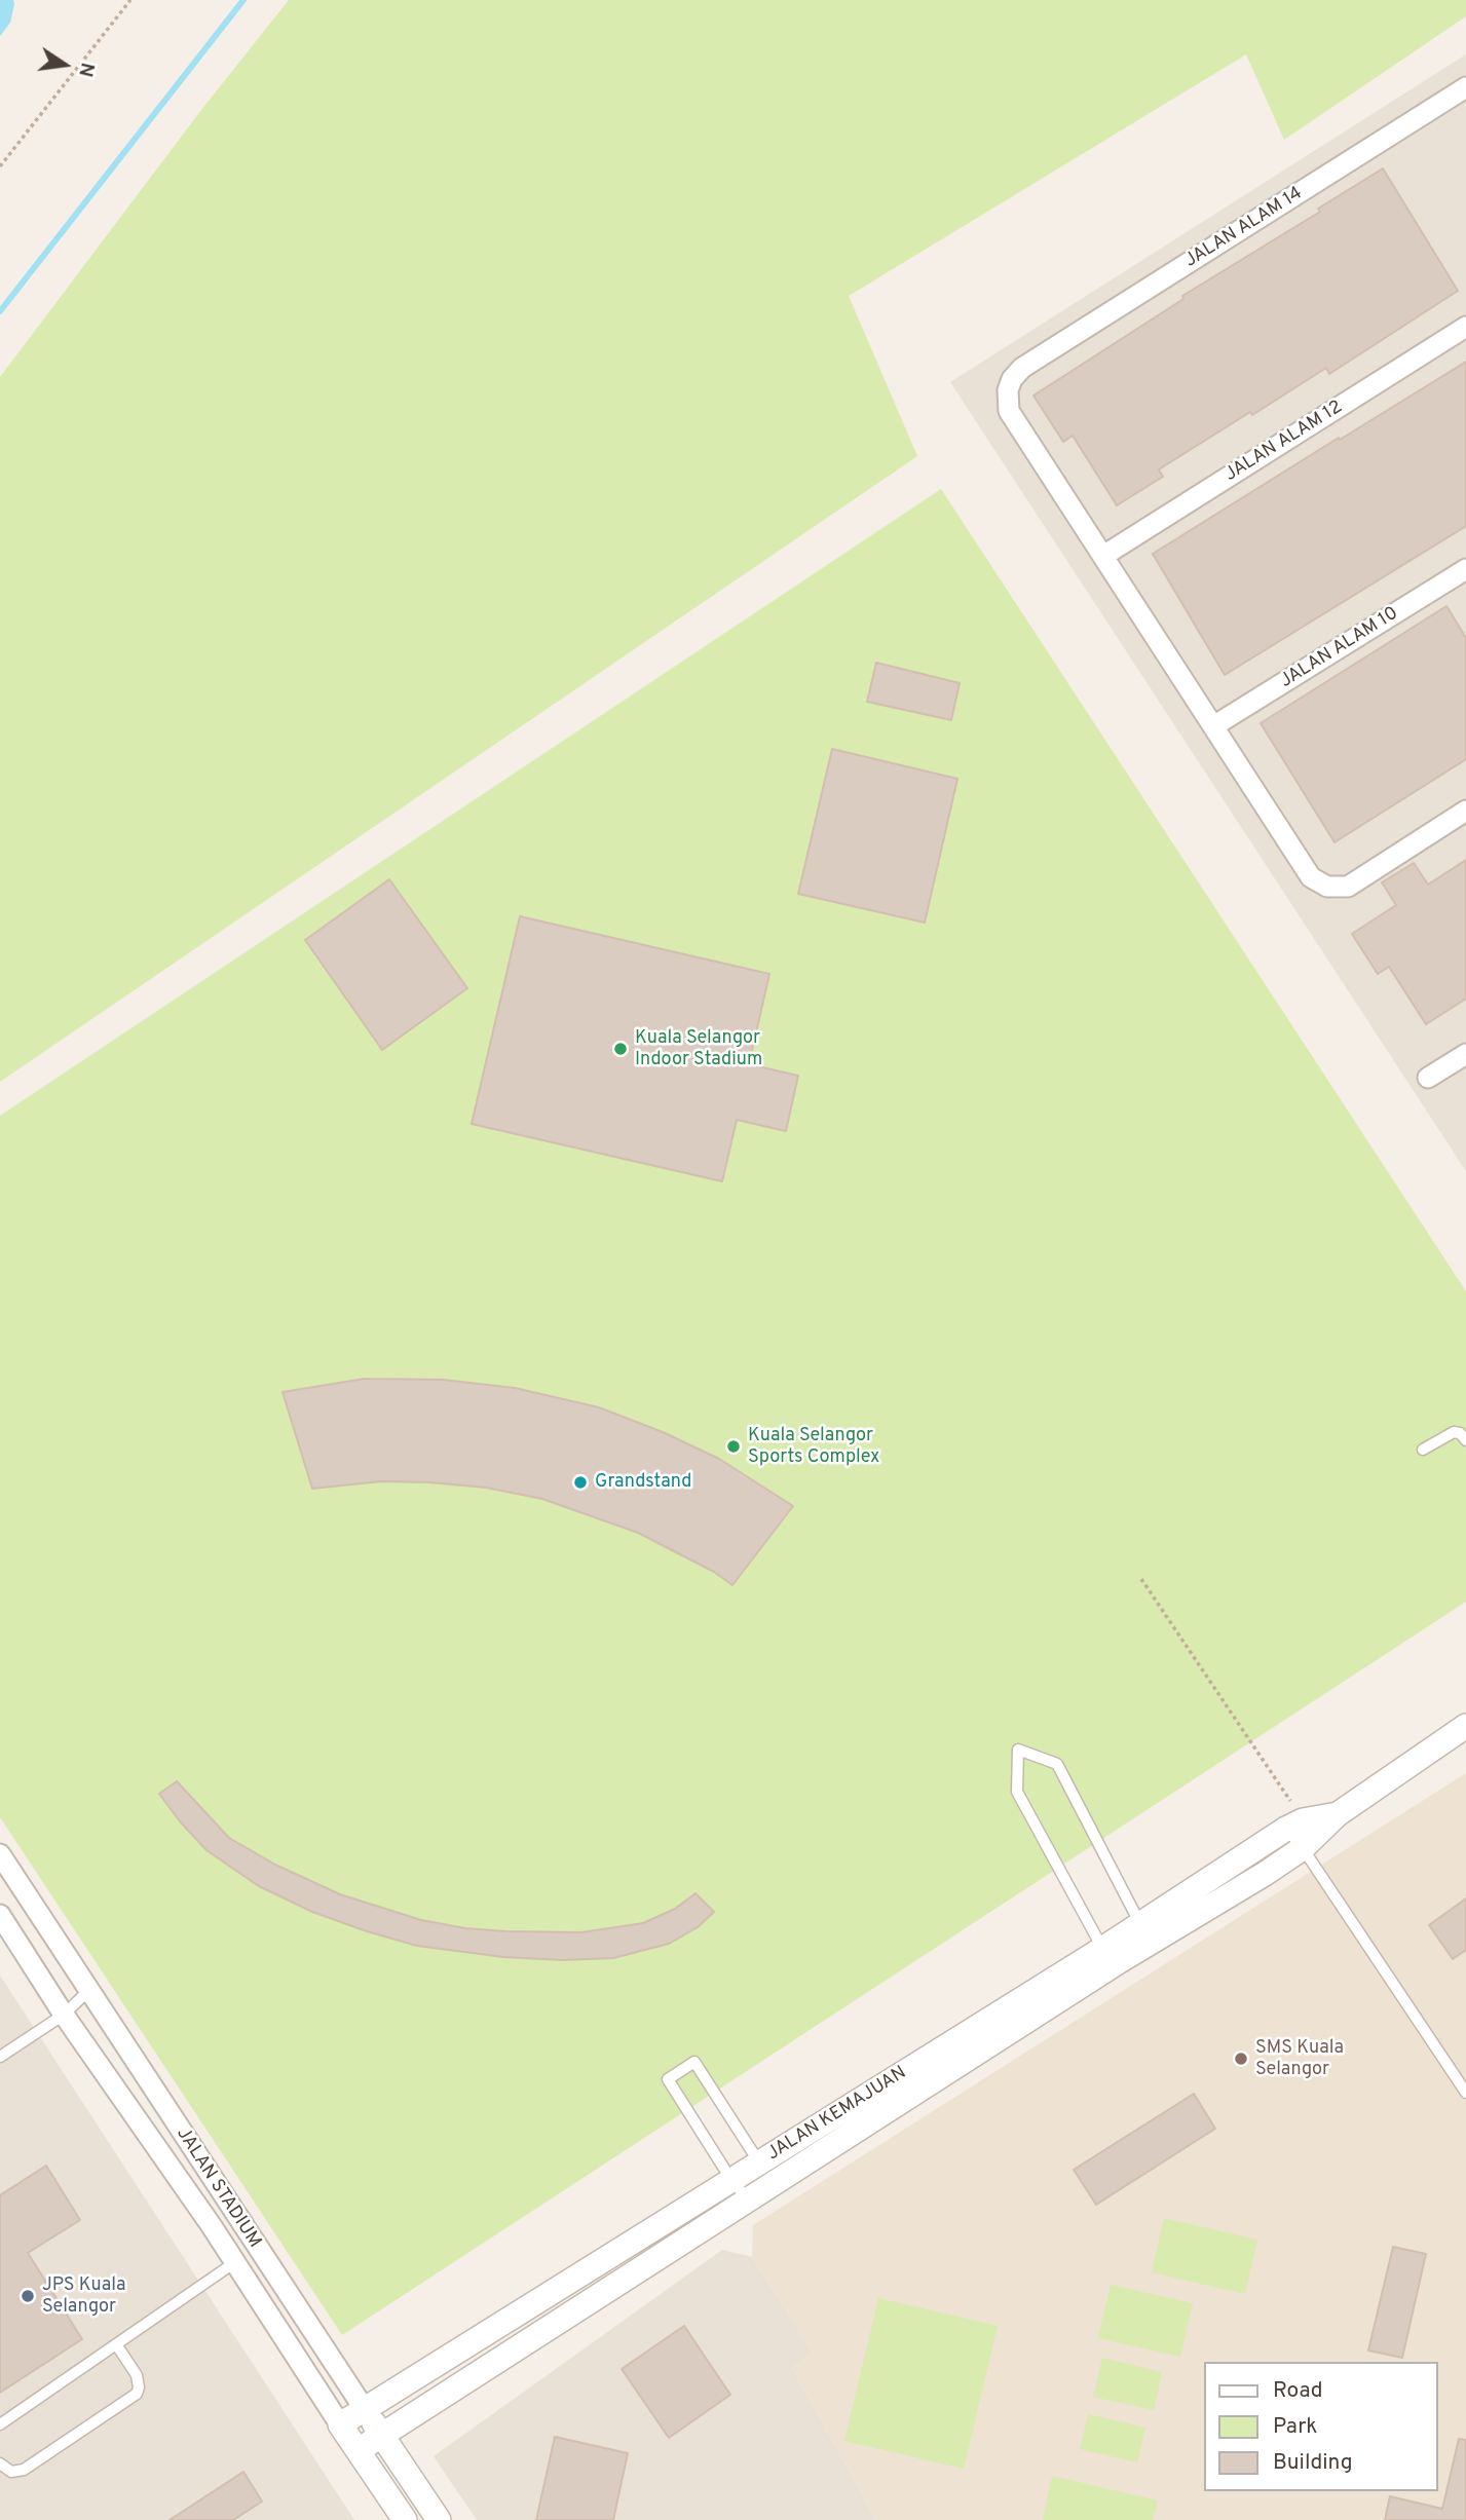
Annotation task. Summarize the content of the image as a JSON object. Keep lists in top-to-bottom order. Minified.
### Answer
{"streets":{"street":["JALAN ALAM 14","JALAN ALAM 12","JALAN ALAM 10","JALAN KEMAJUAN","JALAN STADIUM"]},"crossings":[["JALAN ALAM 14","JALAN ALAM 12"],["JALAN KEMAJUAN","JALAN STADIUM"]],"places":["Kuala Selangor Indoor Stadium","Kuala Selangor Sports Complex","Grandstand","SMS Kuala Selangor","JPS Kuala Selangor"],"legend":["Road","Park","Building"],"north":"right"}
